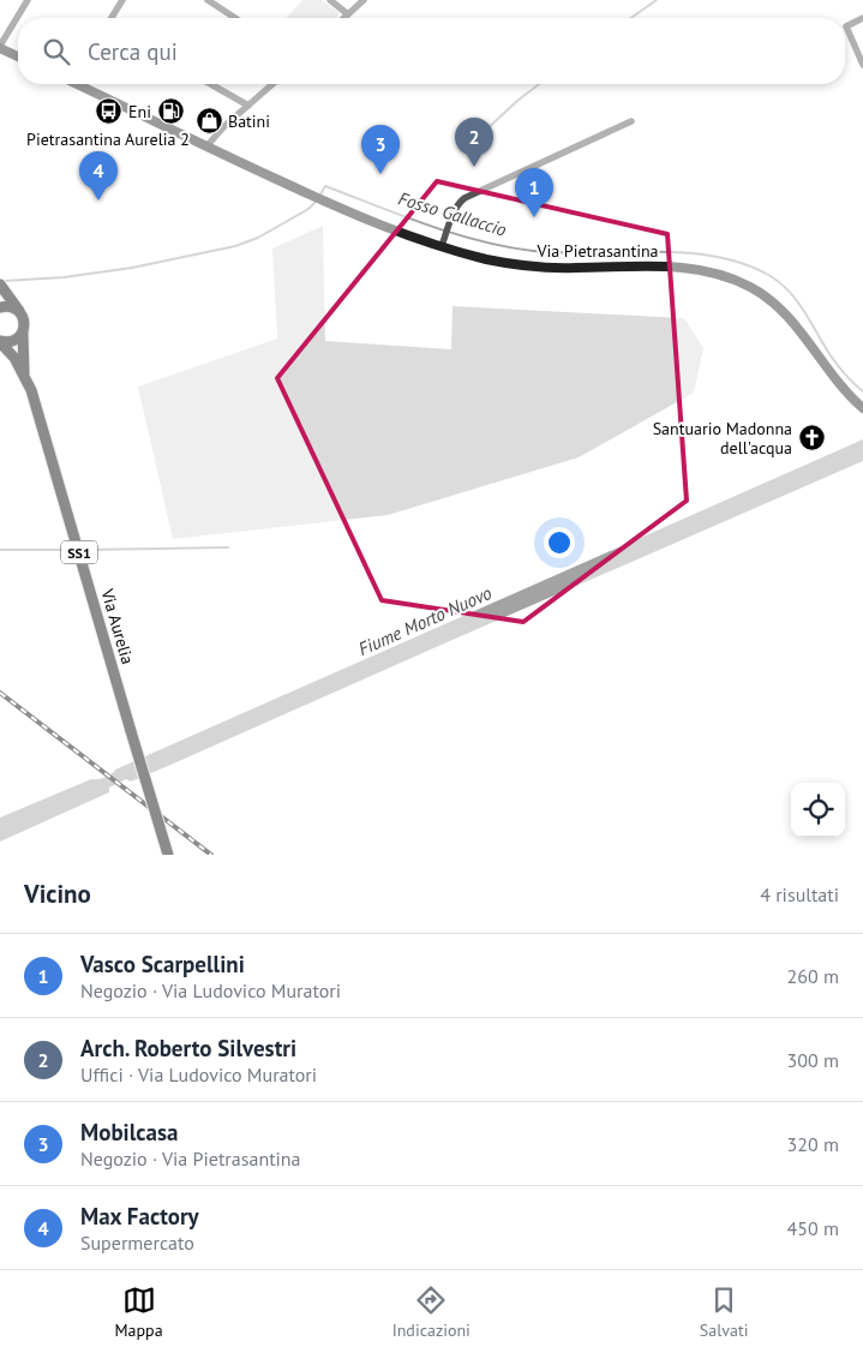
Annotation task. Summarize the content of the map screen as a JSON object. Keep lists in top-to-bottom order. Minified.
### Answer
{"streets":{"main road":["SS1","Via Aurelia"],"street":["Via Pietrasantina"]},"crossings":[["SS1","Via Aurelia"]],"water":["Fosso Gallaccio","Fiume Morto Nuovo"],"places":{"bus stop":["Pietrasantina Aurelia 2"],"fuel station":["Eni"],"shop":["Batini"],"church":["Santuario Madonna dell'acqua"]},"page":{"search":"Cerca qui","pins":["2","3","4","1"],"heading":["Vicino","4 risultati"],"list":[{"mark":"1","name":"Vasco Scarpellini","note":"Negozio · Via Ludovico Muratori","value":"260 m"},{"mark":"2","name":"Arch. Roberto Silvestri","note":"Uffici · Via Ludovico Muratori","value":"300 m"},{"mark":"3","name":"Mobilcasa","note":"Negozio · Via Pietrasantina","value":"320 m"},{"mark":"4","name":"Max Factory","note":"Supermercato","value":"450 m"}],"nav":["Mappa","Indicazioni","Salvati"]}}
